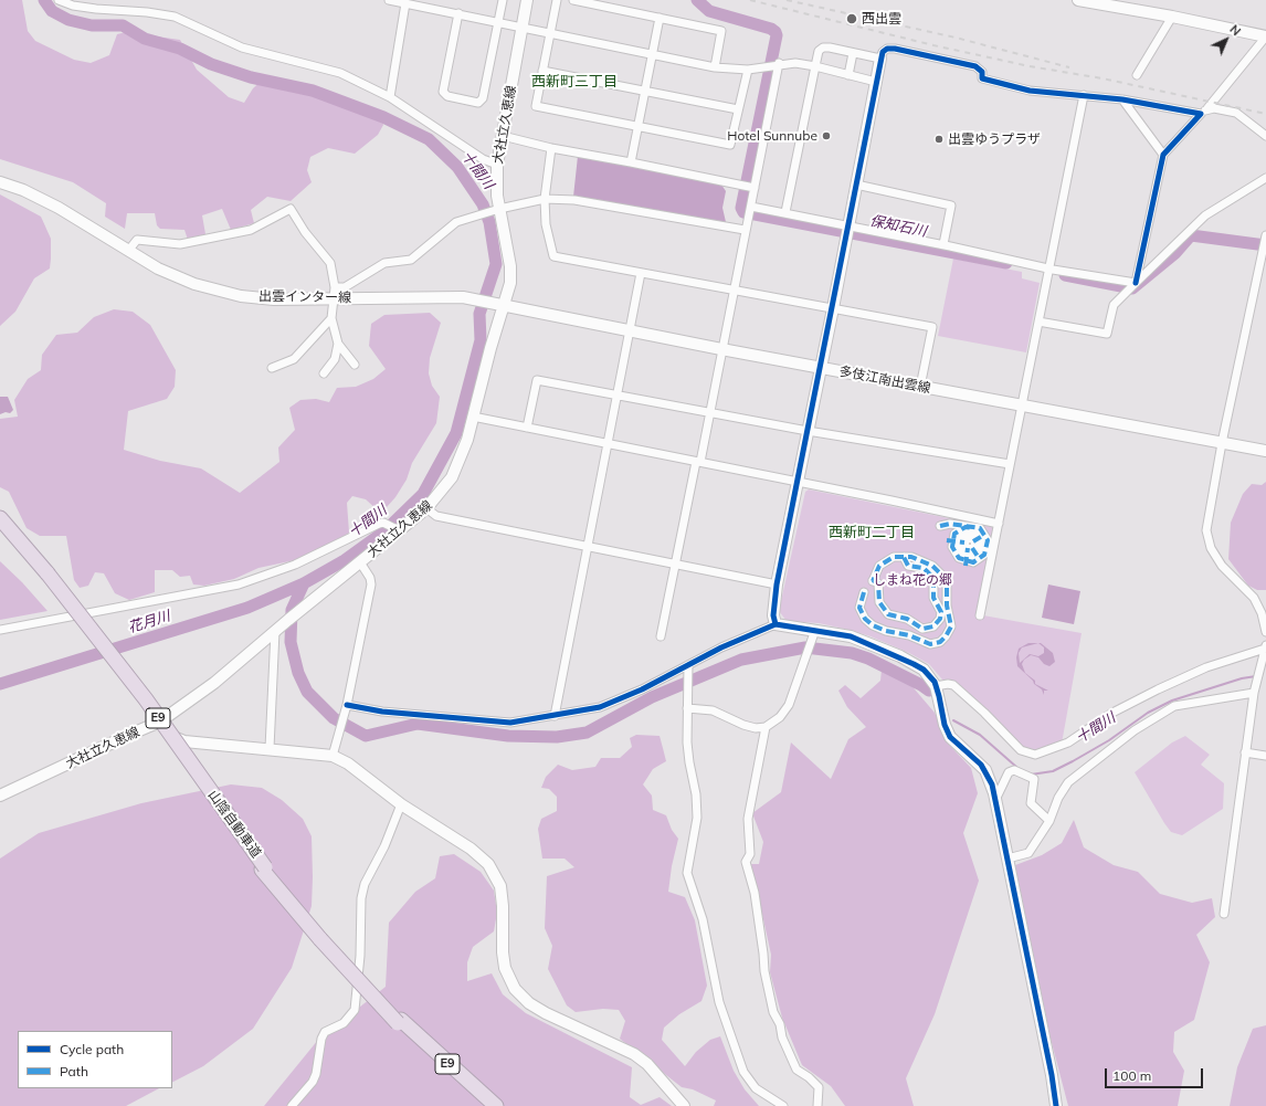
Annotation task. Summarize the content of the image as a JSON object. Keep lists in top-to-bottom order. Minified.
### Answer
{"streets":{"highway":["E9","山陰自動車道"],"main road":["大社立久恵線","出雲インター線","多伎江南出雲線"]},"crossings":[["大社立久恵線","出雲インター線"],["大社立久恵線","多伎江南出雲線"],["出雲インター線","多伎江南出雲線"]],"districts":["西新町三丁目","西新町二丁目"],"water":["十間川","保知石川","花月川"],"parks":["しまね花の郷"],"places":["西出雲","Hotel Sunnube","出雲ゆうプラザ"],"legend":["Cycle path","Path"],"scale_bar":"100 m","north":"top right"}
